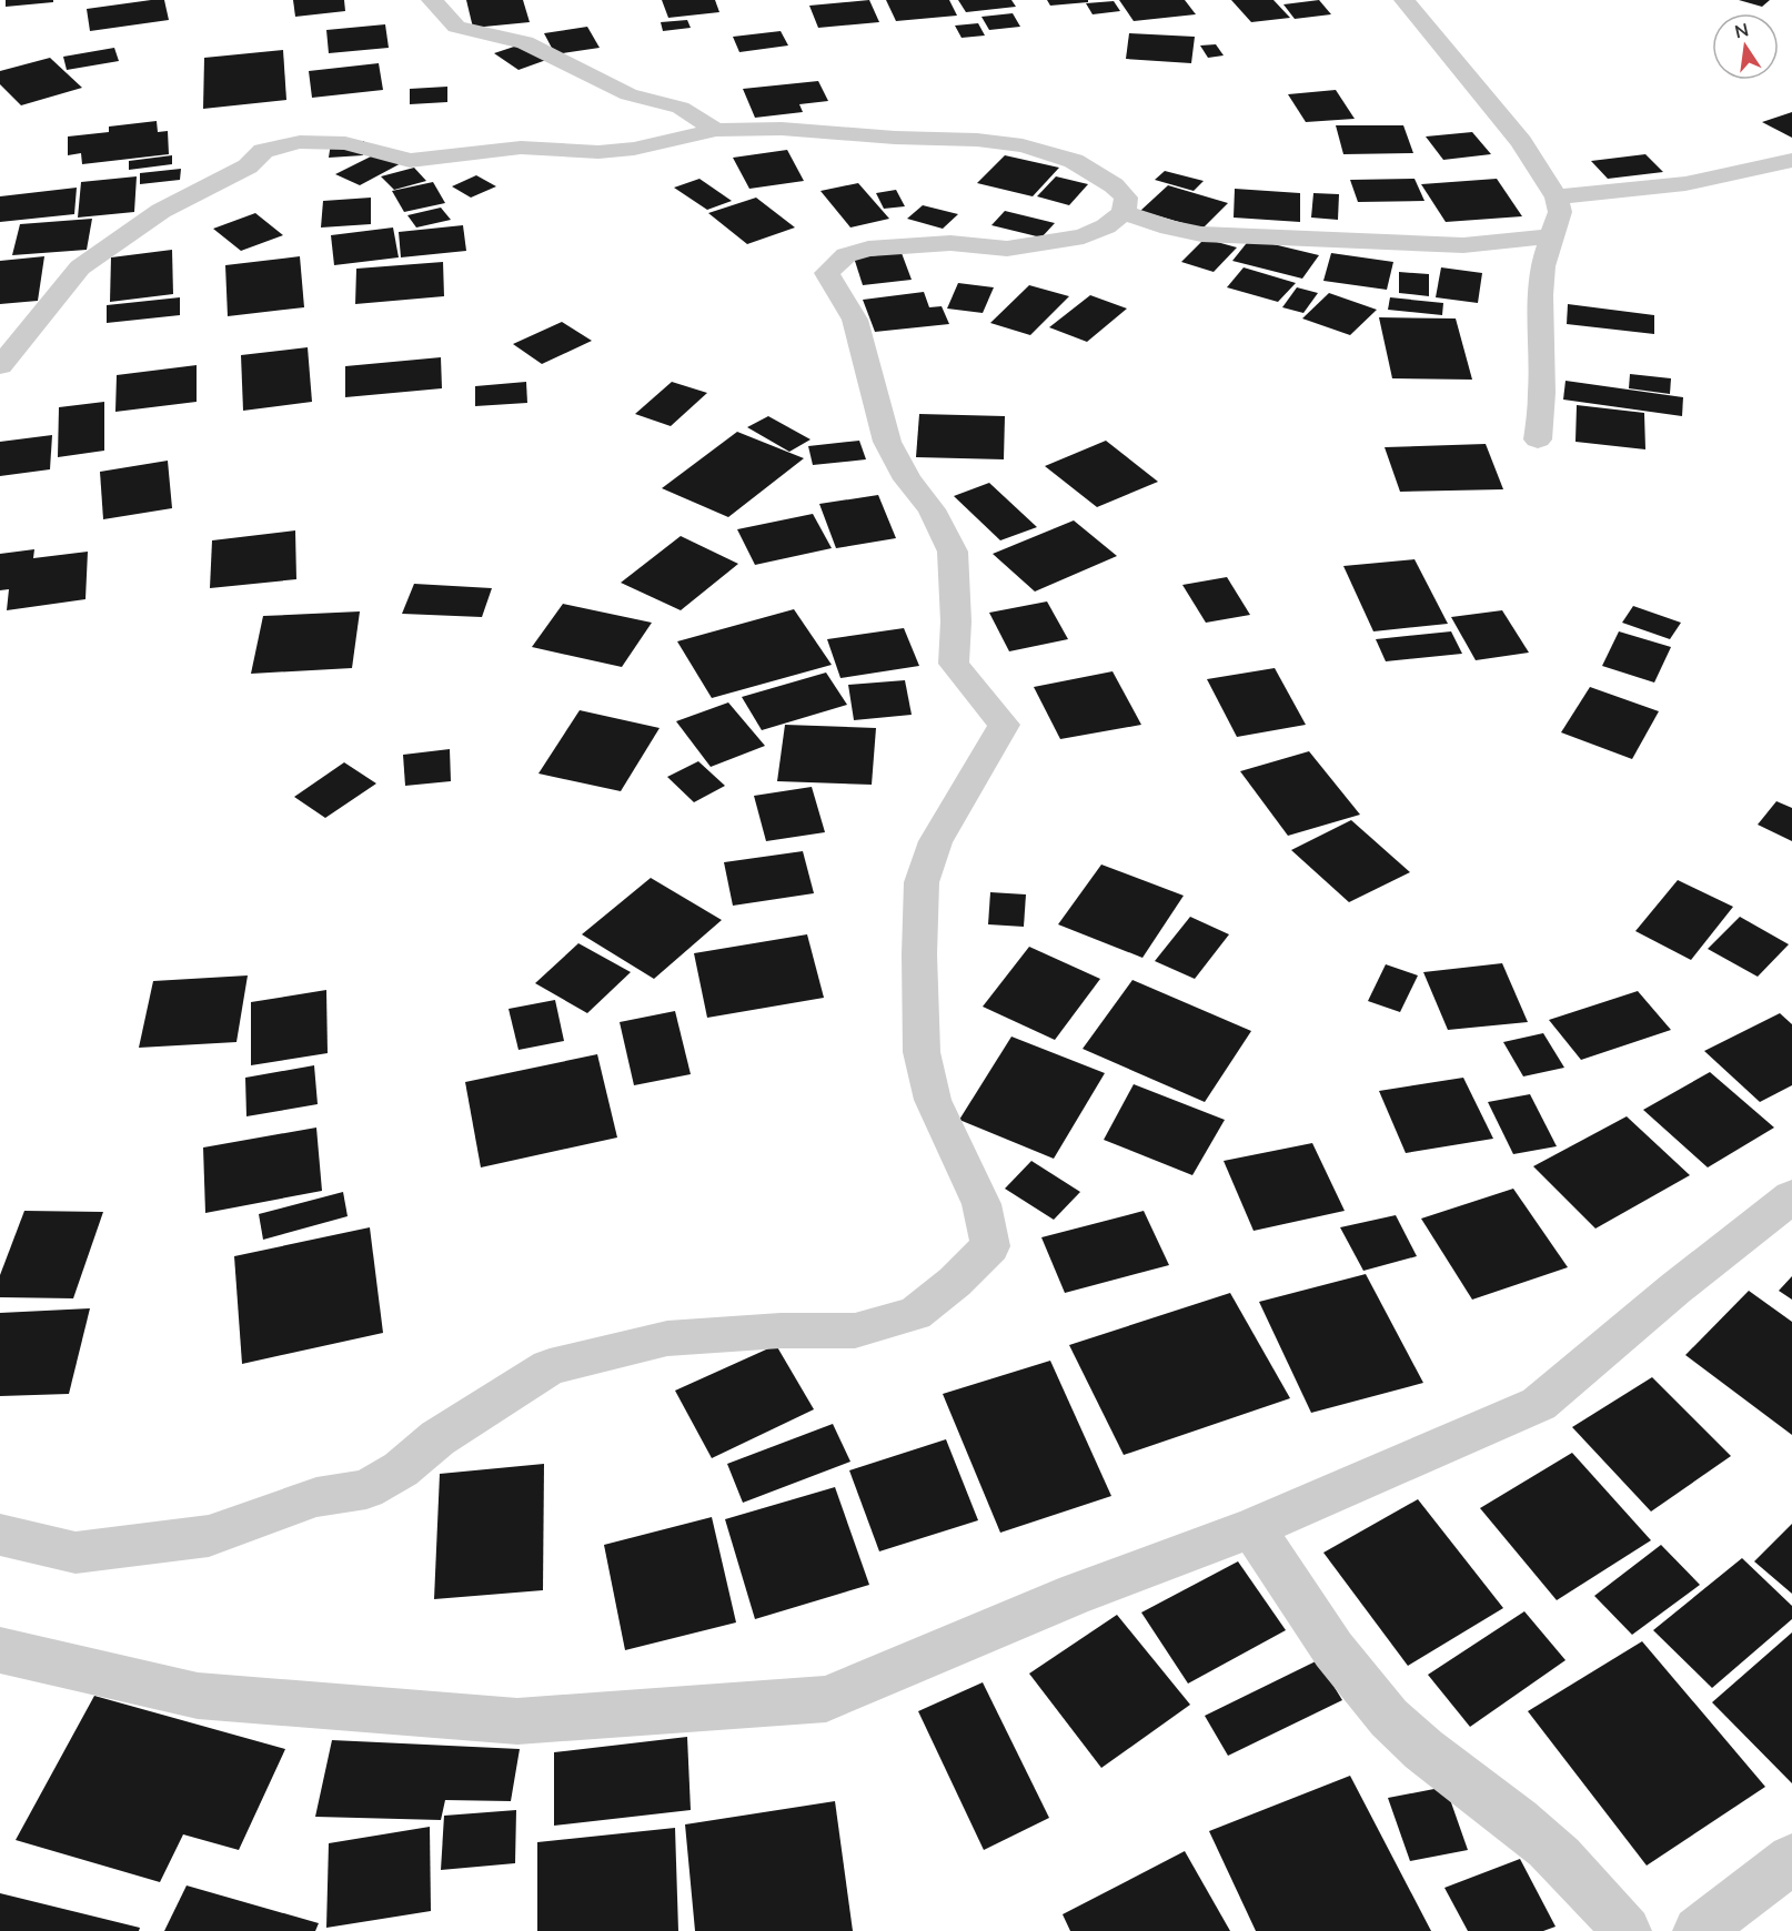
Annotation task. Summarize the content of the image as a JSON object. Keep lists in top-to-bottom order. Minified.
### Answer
{"north":"top"}
